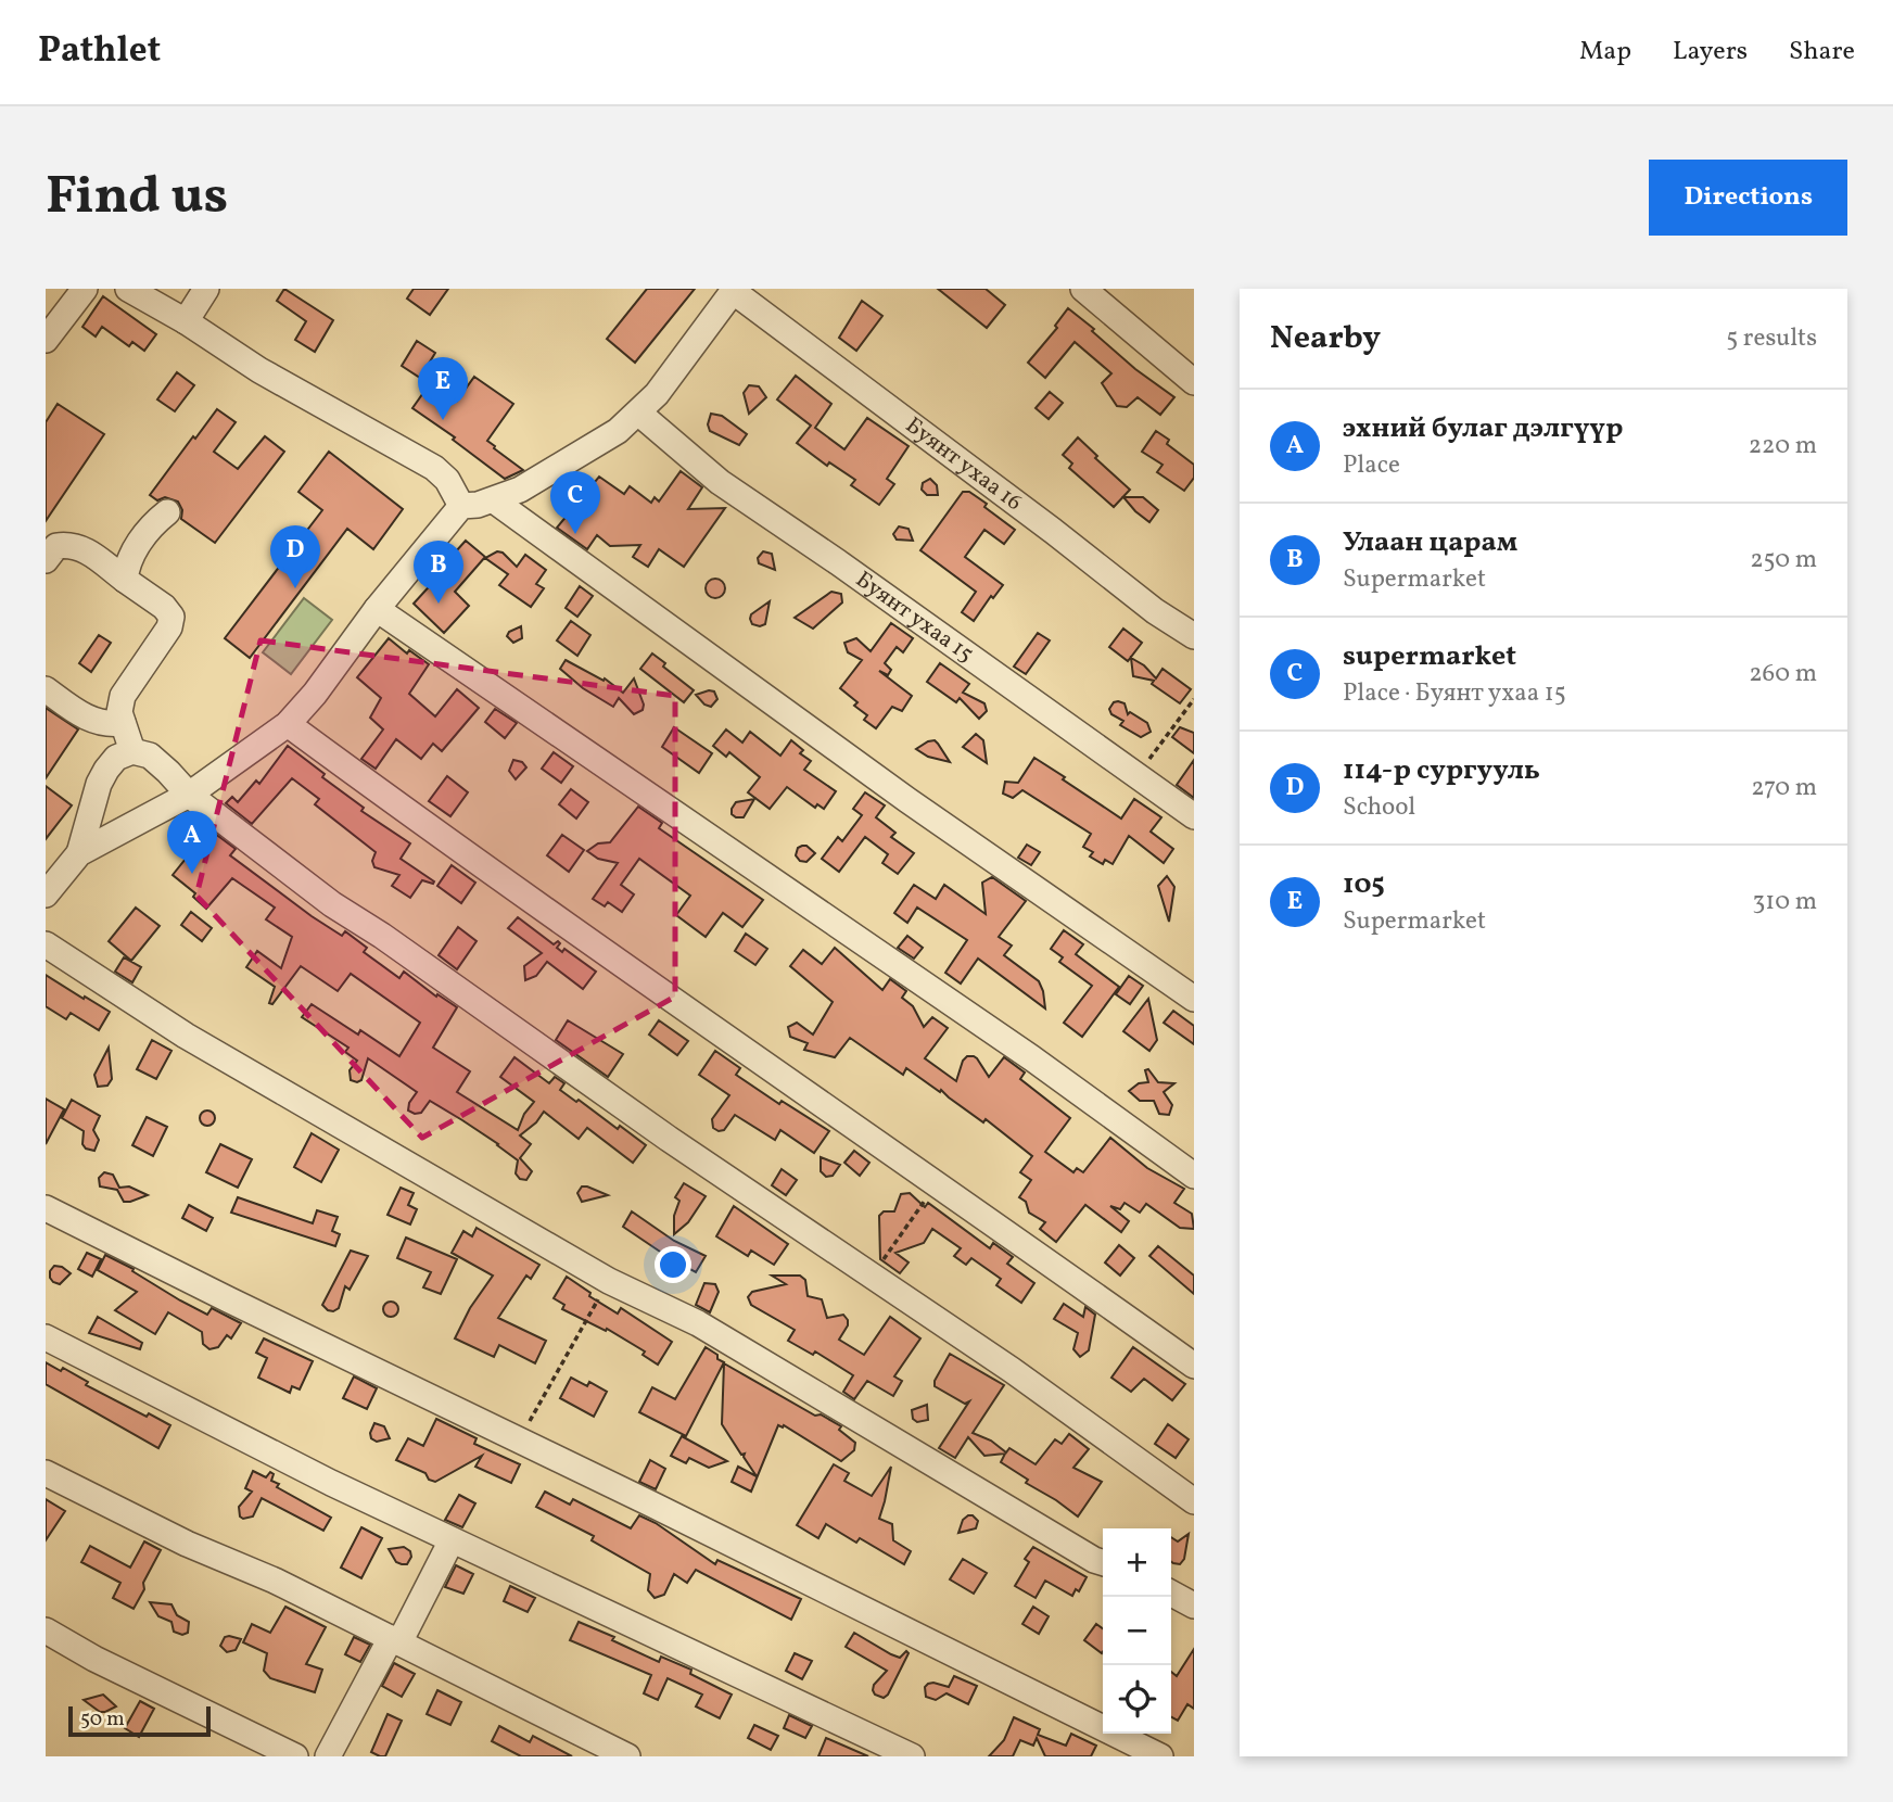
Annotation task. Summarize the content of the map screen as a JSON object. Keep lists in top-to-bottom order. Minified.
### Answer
{"streets":{"street":["Буянт ухаа 16","Буянт ухаа 15"]},"scale_bar":"50 m","page":{"header":"Pathlet","nav":["Map","Layers","Share"],"buttons":"Directions","title":"Find us","heading":["Nearby","5 results"],"pins":["E","C","D","B","A"],"list":[{"mark":"A","name":"эхний булаг дэлгүүр","note":"Place","value":"220 m"},{"mark":"B","name":"Улаан царам","note":"Supermarket","value":"250 m"},{"mark":"C","name":"supermarket","note":"Place · Буянт ухаа 15","value":"260 m"},{"mark":"D","name":"114-р сургууль","note":"School","value":"270 m"},{"mark":"E","name":"105","note":"Supermarket","value":"310 m"}],"map_buttons":["+","−"],"scale":"50 m"}}
